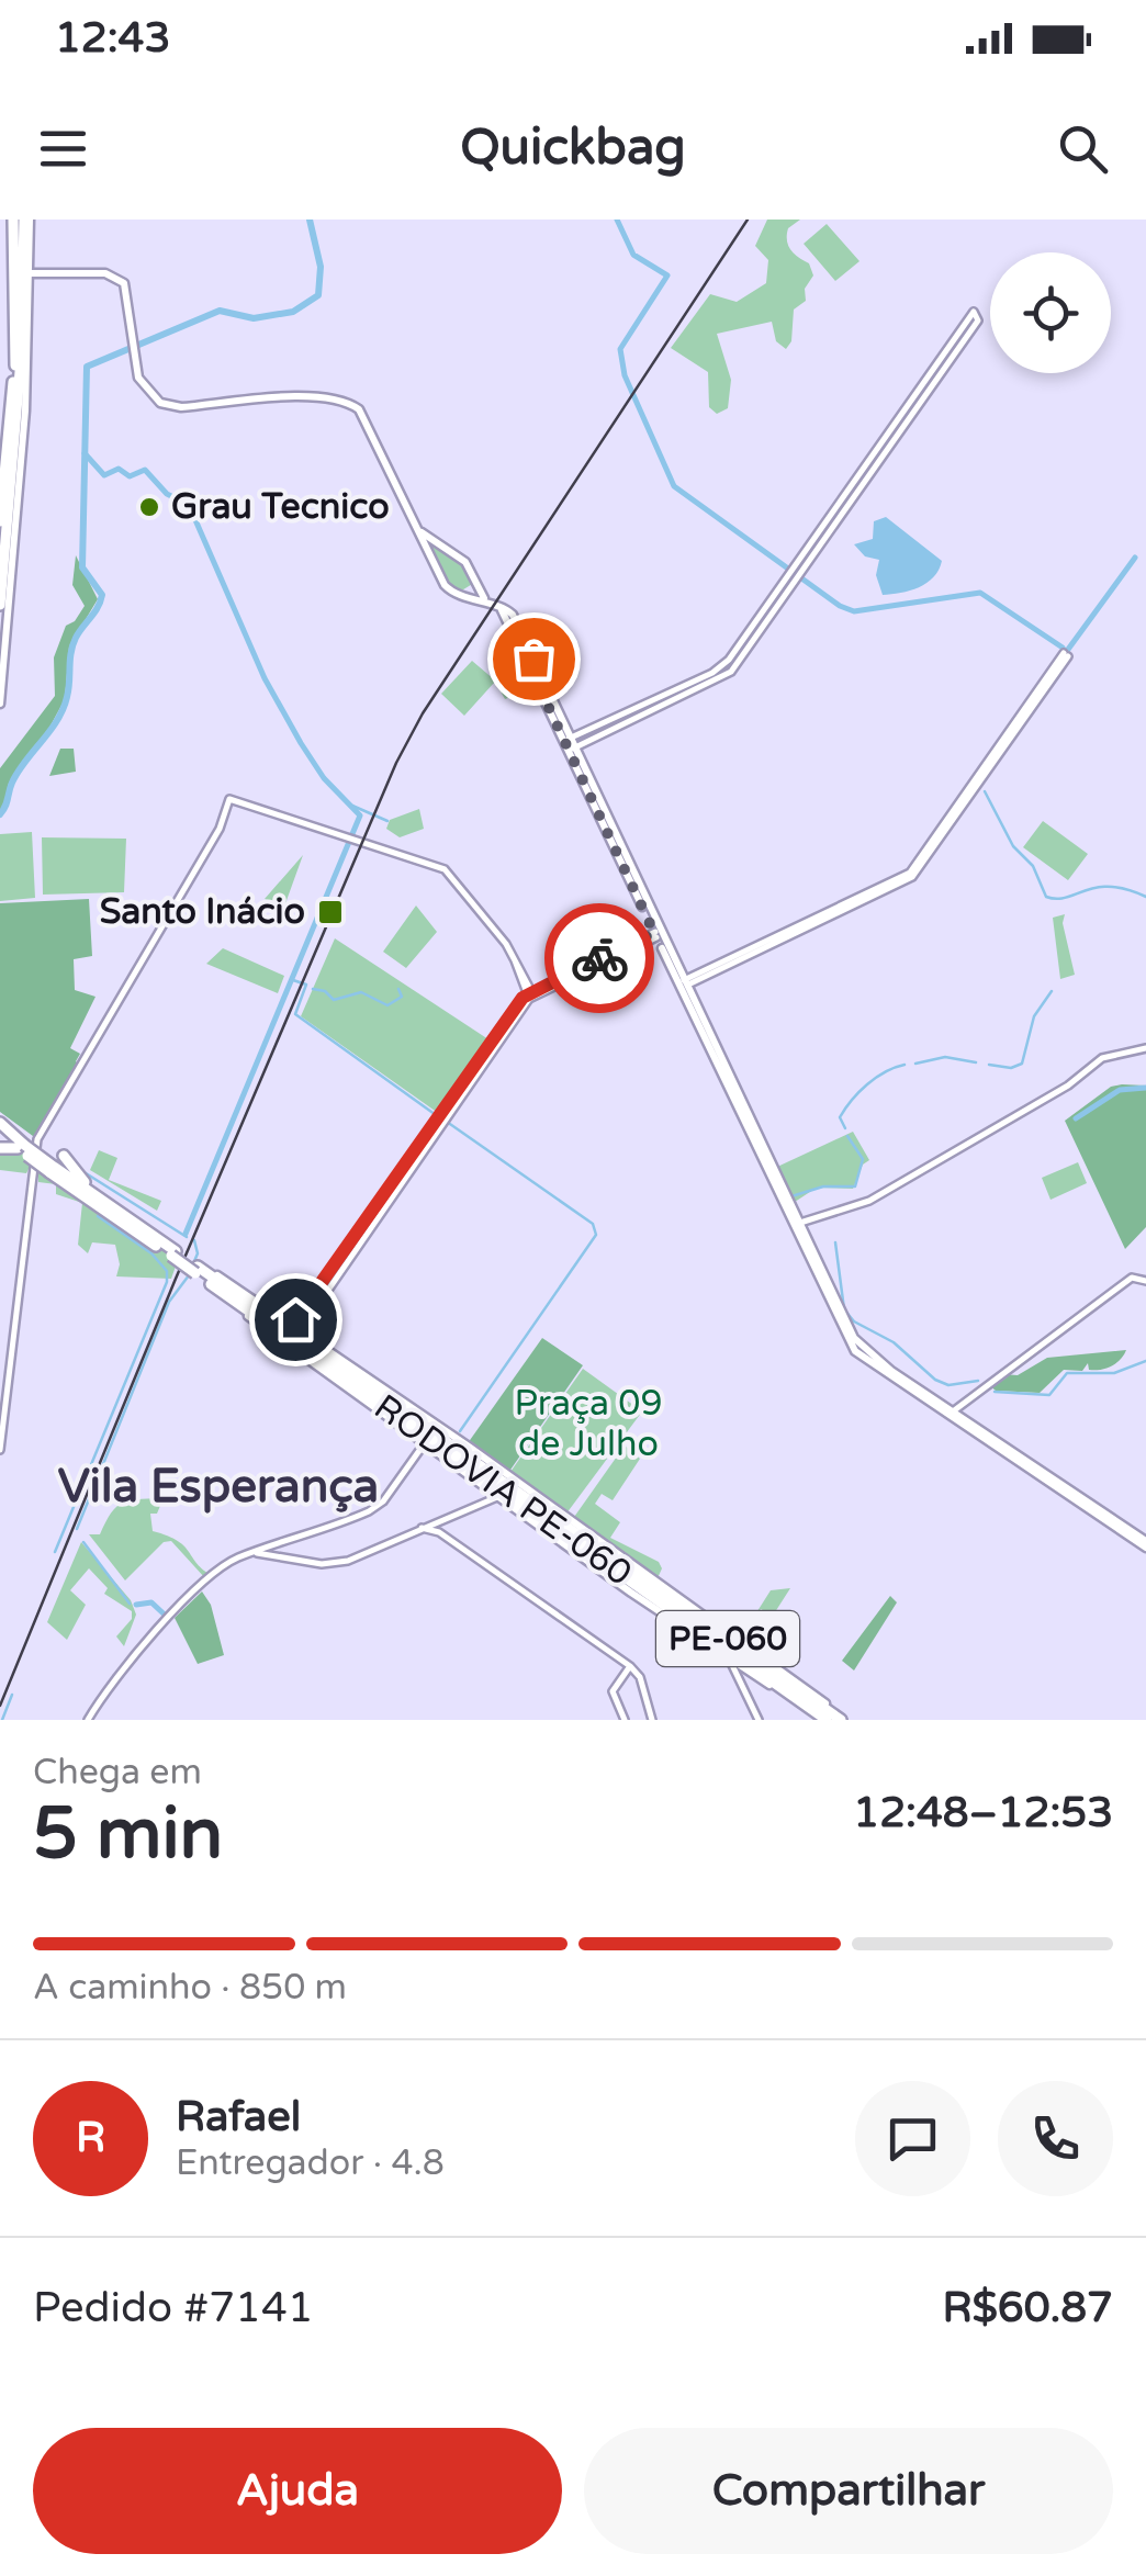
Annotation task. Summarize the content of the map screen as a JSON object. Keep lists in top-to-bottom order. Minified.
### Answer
{"streets":{"highway":["RODOVIA PE-060","PE-060"]},"crossings":[["RODOVIA PE-060","PE-060"]],"districts":["Vila Esperança"],"parks":["Praça 09 de Julho"],"places":{"other":["Grau Tecnico"],"transit":["Santo Inácio"]},"page":{"status":"12:43","header":"Quickbag","heading":["5 min","Chega em","12:48–12:53"],"panel":["Rafael","Entregador · 4.8","Pedido #7141","R$60.87"],"bar":"A caminho · 850 m","round":"R","buttons":["Ajuda","Compartilhar"]}}
